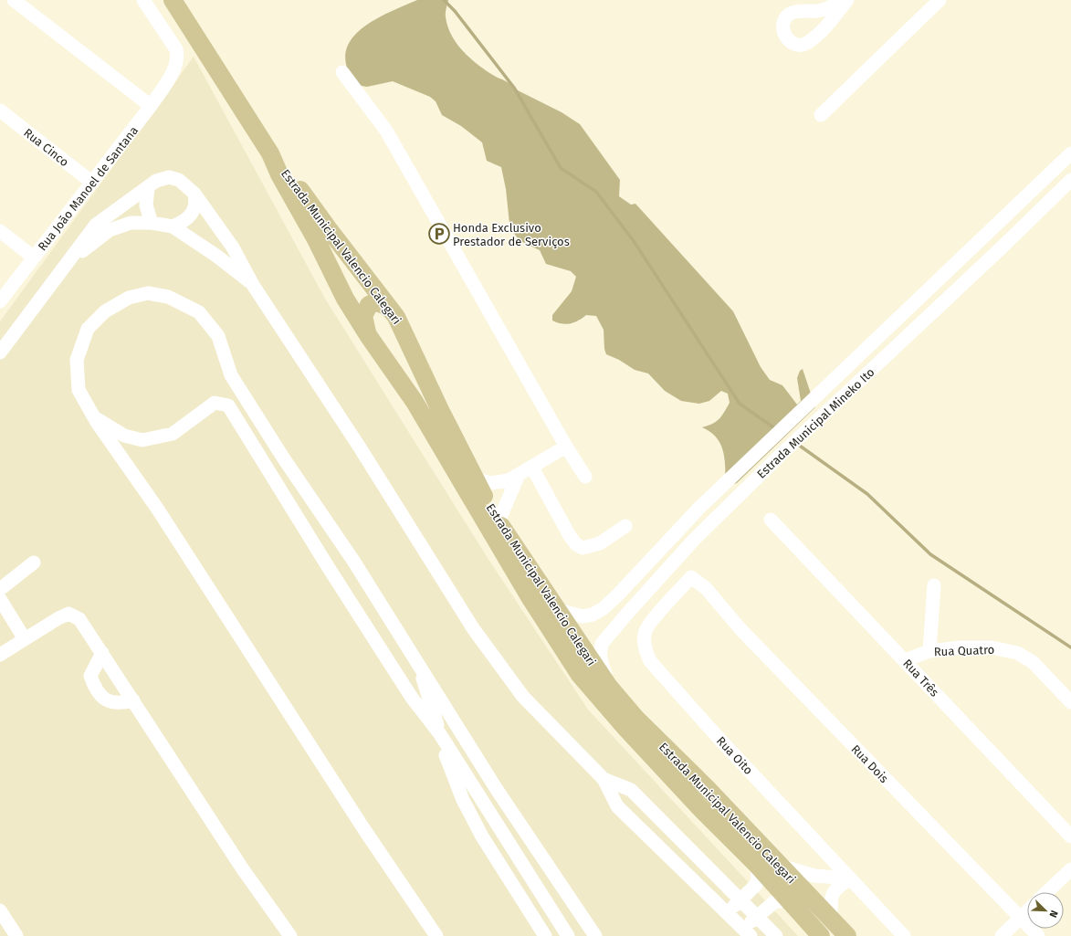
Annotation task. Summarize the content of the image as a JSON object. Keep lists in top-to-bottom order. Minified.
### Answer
{"streets":{"main road":["Estrada Municipal Valencio Calegari"],"street":["Rua Cinco","Rua João Manoel de Santana","Estrada Municipal Mineko Ito","Rua Quatro","Rua Três","Rua Oito","Rua Dois"]},"crossings":[["Rua Cinco","Rua João Manoel de Santana"],["Estrada Municipal Valencio Calegari","Estrada Municipal Mineko Ito"],["Rua Quatro","Rua Três"],["Rua Oito","Rua Dois"]],"places":{"parking":["Honda Exclusivo Prestador de Serviços"]},"north":"bottom right"}
